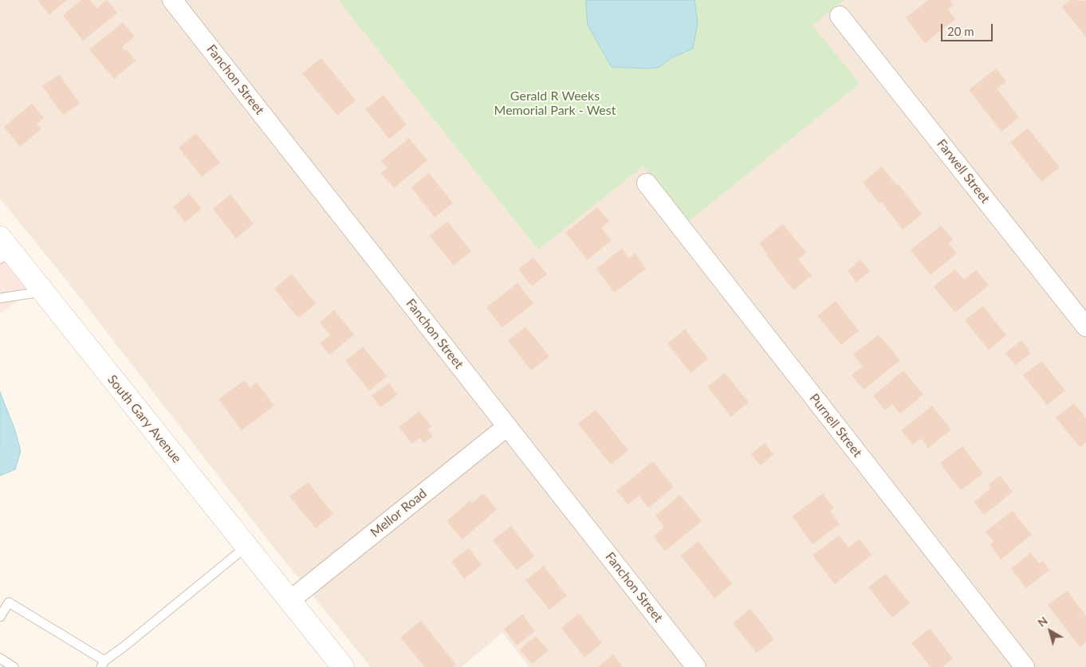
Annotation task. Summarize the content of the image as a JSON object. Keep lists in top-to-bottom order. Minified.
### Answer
{"streets":{"main road":["South Gary Avenue"],"street":["Fanchon Street","Farwell Street","Purnell Street","Mellor Road"]},"crossings":[["Fanchon Street","Mellor Road"],["South Gary Avenue","Mellor Road"]],"parks":["Gerald R Weeks Memorial Park - West"],"scale_bar":"20 m","north":"top left"}
